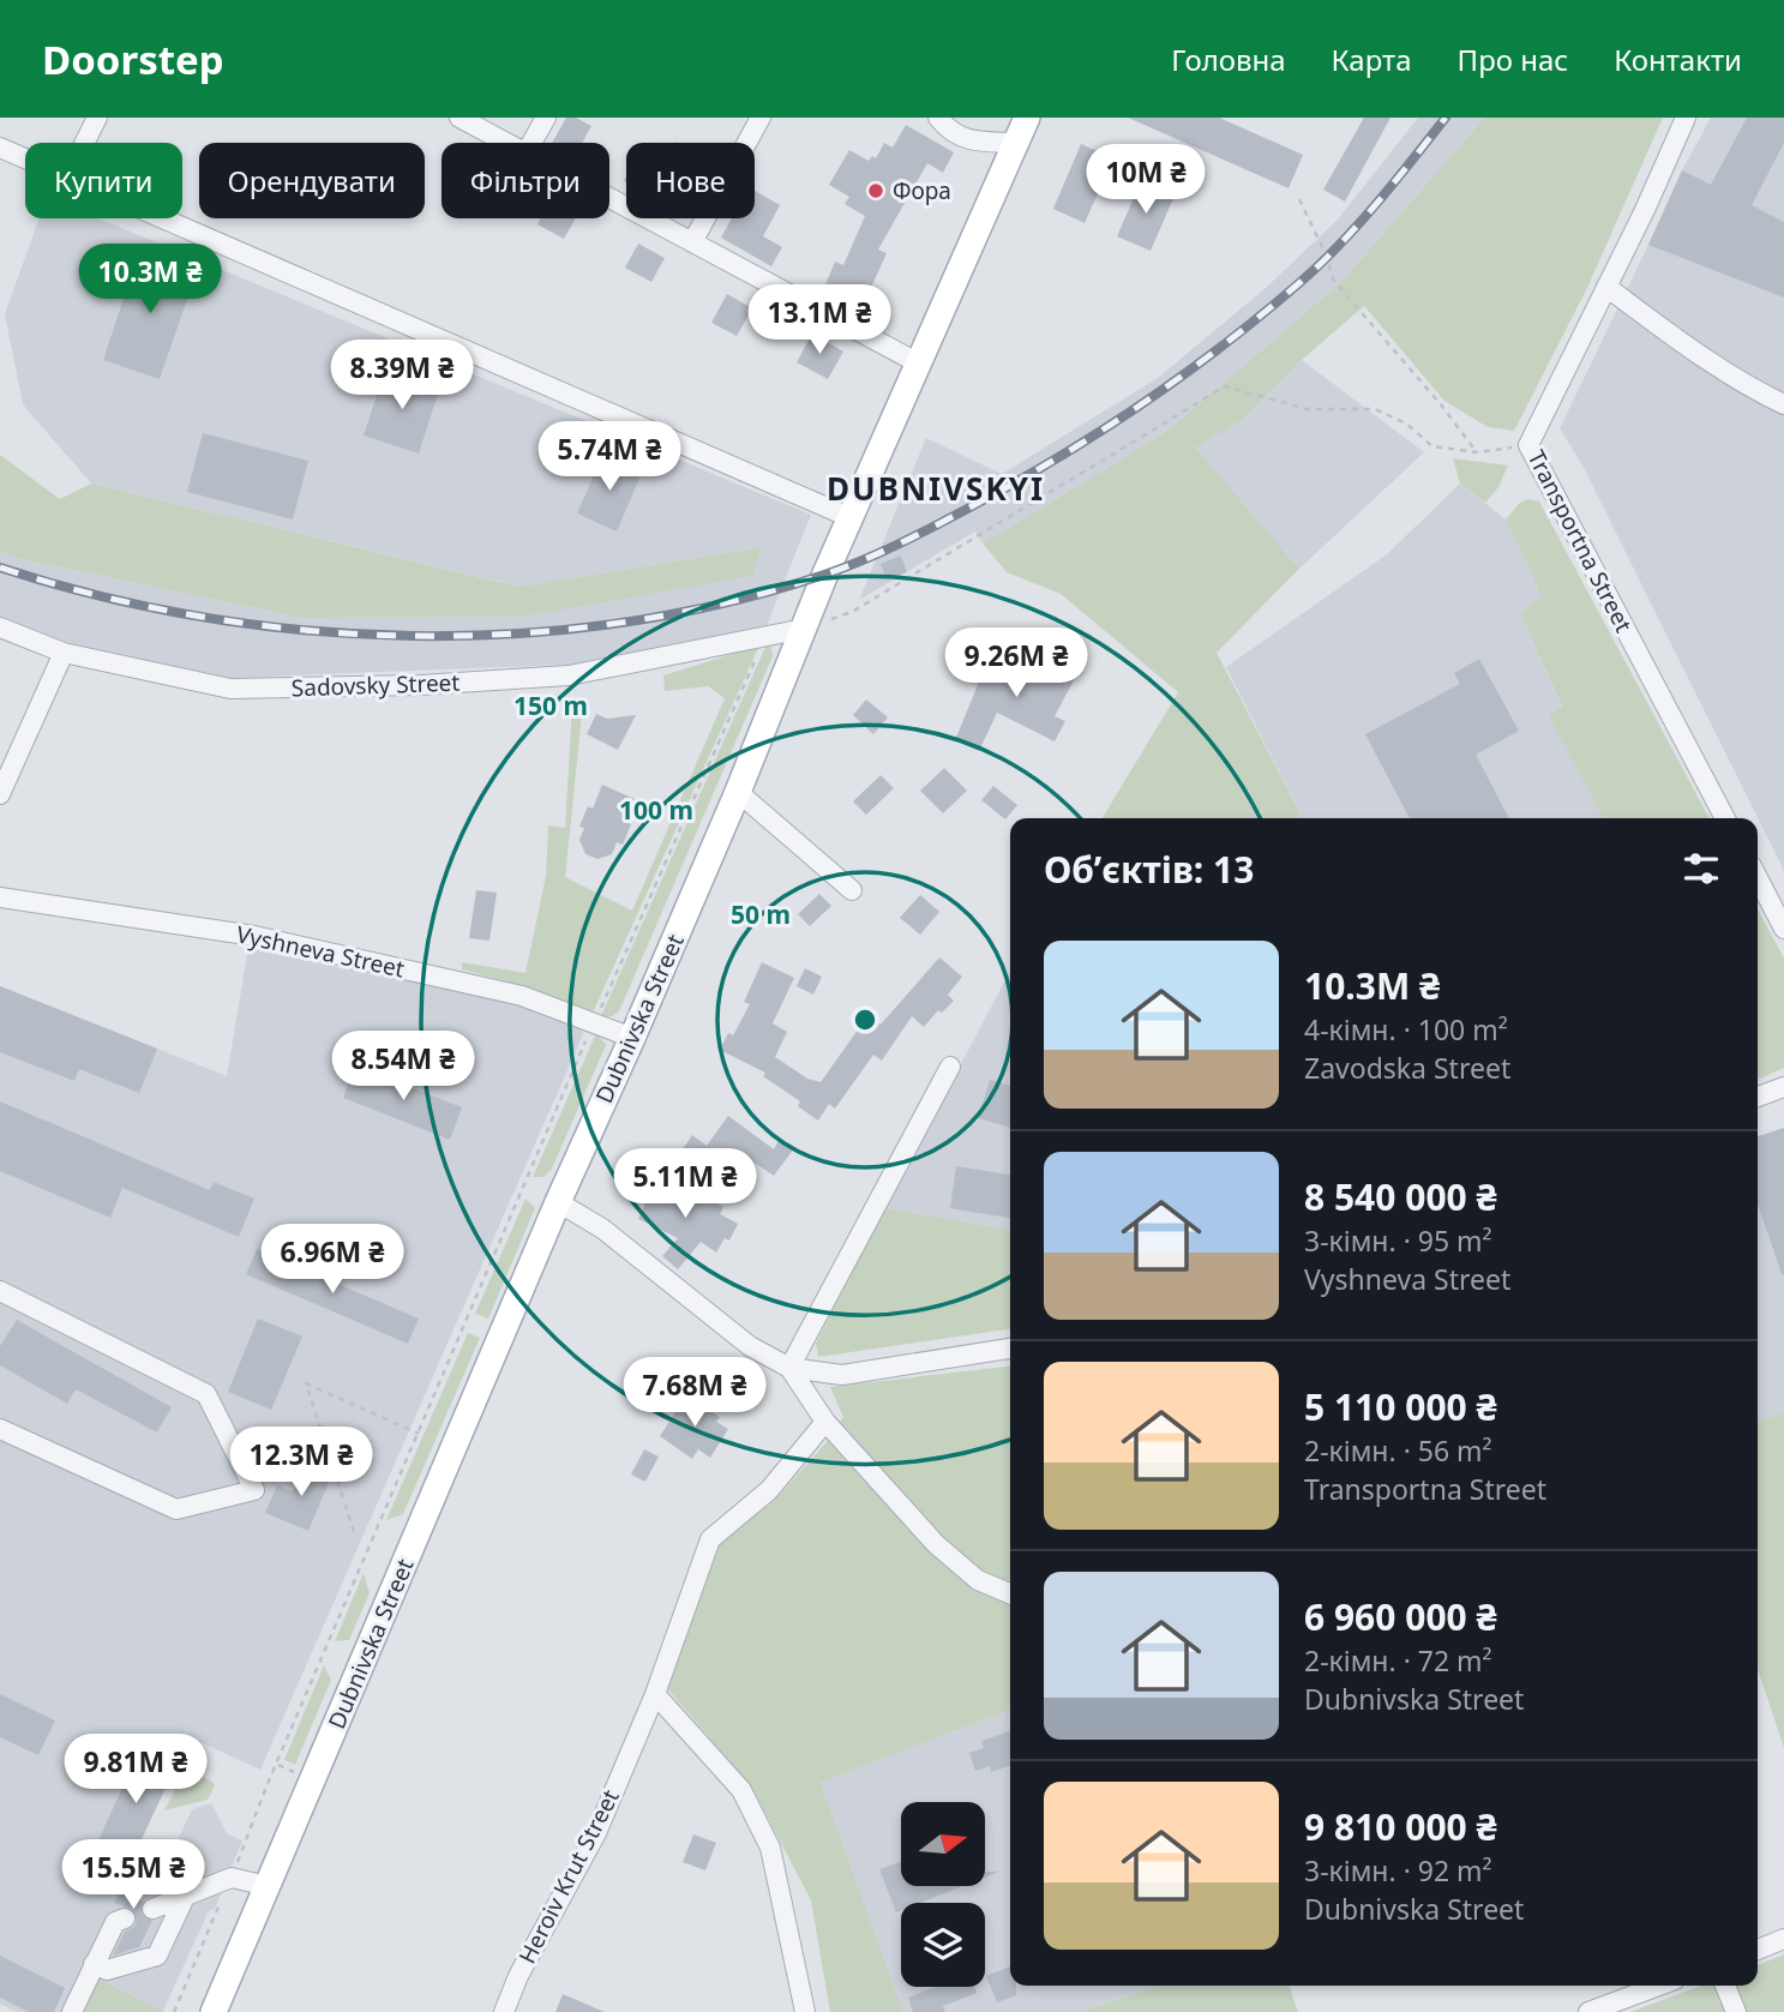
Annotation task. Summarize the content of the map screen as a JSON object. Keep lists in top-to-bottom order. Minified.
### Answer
{"streets":{"main road":["Dubnivska Street"],"street":["Transportna Street","Sadovsky Street","Vyshneva Street","Heroiv Krut Street"]},"crossings":[["Sadovsky Street","Dubnivska Street"],["Vyshneva Street","Dubnivska Street"]],"districts":["DUBNIVSKYI"],"places":["Фора"],"north":"right","page":{"header":"Doorstep","nav":["Головна","Карта","Про нас","Контакти"],"chip":["Купити","Орендувати","Фільтри","Нове"],"price":["10M ₴","10.3M ₴","13.1M ₴","8.39M ₴","5.74M ₴","9.26M ₴","8.54M ₴","5.11M ₴","6.96M ₴","7.68M ₴","12.3M ₴","9.81M ₴","15.5M ₴"],"heading":"Об’єктів: 13","list":[{"name":"10.3M ₴","note":"4-кімн. · 100 m² · Zavodska Street"},{"name":"8 540 000 ₴","note":"3-кімн. · 95 m² · Vyshneva Street"},{"name":"5 110 000 ₴","note":"2-кімн. · 56 m² · Transportna Street"},{"name":"6 960 000 ₴","note":"2-кімн. · 72 m² · Dubnivska Street"},{"name":"9 810 000 ₴","note":"3-кімн. · 92 m² · Dubnivska Street"}]},"rings":["150 m","100 m","50 m"]}
